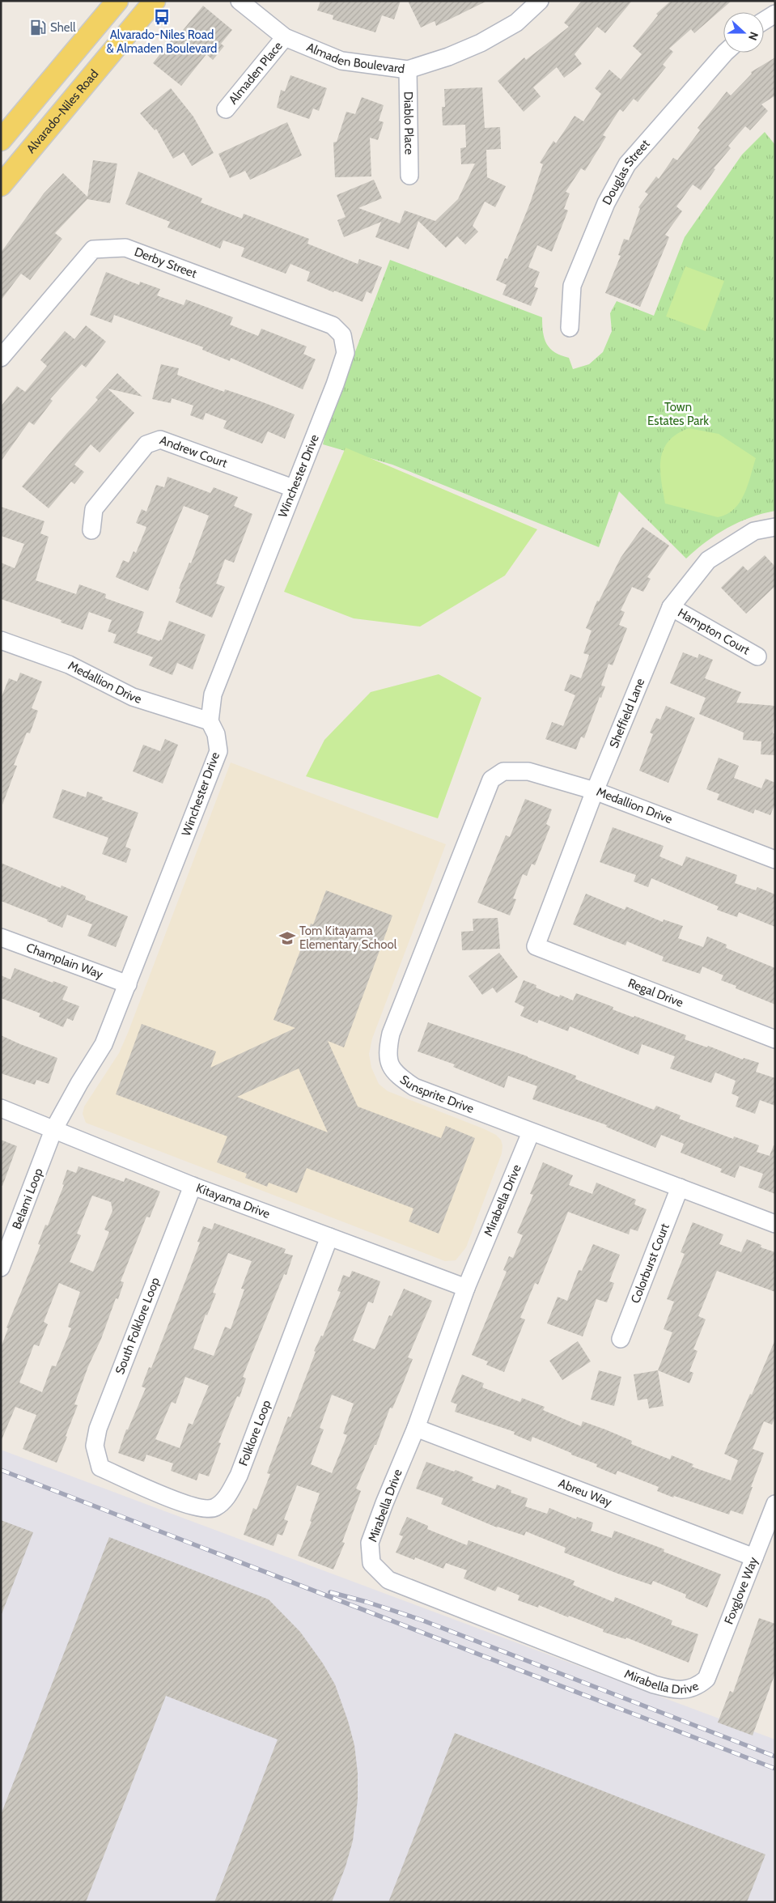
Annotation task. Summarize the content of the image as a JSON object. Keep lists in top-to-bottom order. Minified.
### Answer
{"streets":{"main road":["Alvarado-Niles Road"],"street":["Almaden Boulevard","Almaden Place","Diablo Place","Douglas Street","Derby Street","Andrew Court","Winchester Drive","Hampton Court","Medallion Drive","Sheffield Lane","Champlain Way","Regal Drive","Sunsprite Drive","Belami Loop","Mirabella Drive","Kitayama Drive","Colorburst Court","South Folklore Loop","Folklore Loop","Abreu Way","Foxglove Way"]},"crossings":[["Almaden Boulevard","Almaden Place"],["Almaden Boulevard","Diablo Place"],["Derby Street","Winchester Drive"],["Andrew Court","Winchester Drive"],["Winchester Drive","Medallion Drive"],["Winchester Drive","Champlain Way"],["Winchester Drive","Belami Loop"],["Winchester Drive","Kitayama Drive"],["Hampton Court","Sheffield Lane"],["Medallion Drive","Sheffield Lane"],["Medallion Drive","Sunsprite Drive"],["Sheffield Lane","Regal Drive"],["Sunsprite Drive","Mirabella Drive"],["Sunsprite Drive","Colorburst Court"],["Belami Loop","Kitayama Drive"],["Mirabella Drive","Kitayama Drive"],["Mirabella Drive","Abreu Way"],["Mirabella Drive","Foxglove Way"],["Kitayama Drive","South Folklore Loop"],["Kitayama Drive","Folklore Loop"],["South Folklore Loop","Folklore Loop"],["Abreu Way","Foxglove Way"]],"parks":["Town Estates Park"],"places":{"bus stop":["Alvarado-Niles Road & Almaden Boulevard"],"fuel station":["Shell"],"school or university":["Tom Kitayama Elementary School"]},"north":"right"}
